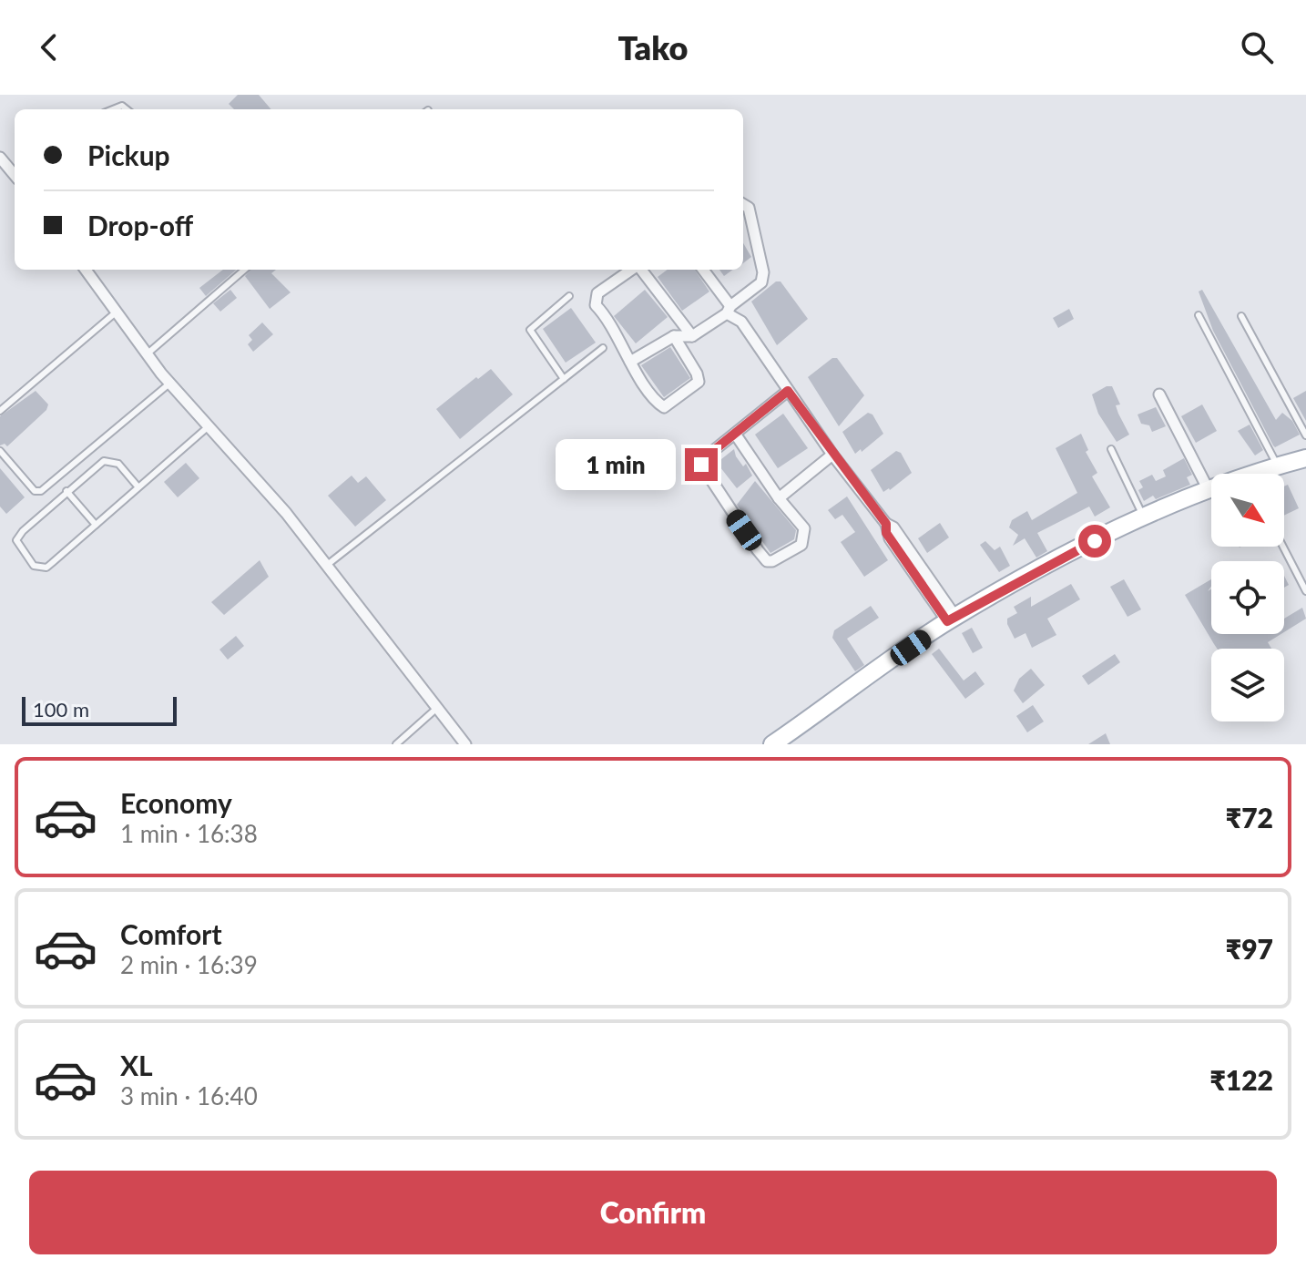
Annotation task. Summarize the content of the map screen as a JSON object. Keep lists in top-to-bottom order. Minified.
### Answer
{"scale_bar":"100 m","north":"bottom right","page":{"header":"Tako","banner":["Pickup","Drop-off"],"bubble":"1 min","scale":"100 m","list":[{"name":"Economy","note":"1 min · 16:38","value":"₹72"},{"name":"Comfort","note":"2 min · 16:39","value":"₹97"},{"name":"XL","note":"3 min · 16:40","value":"₹122"}],"buttons":"Confirm"}}
